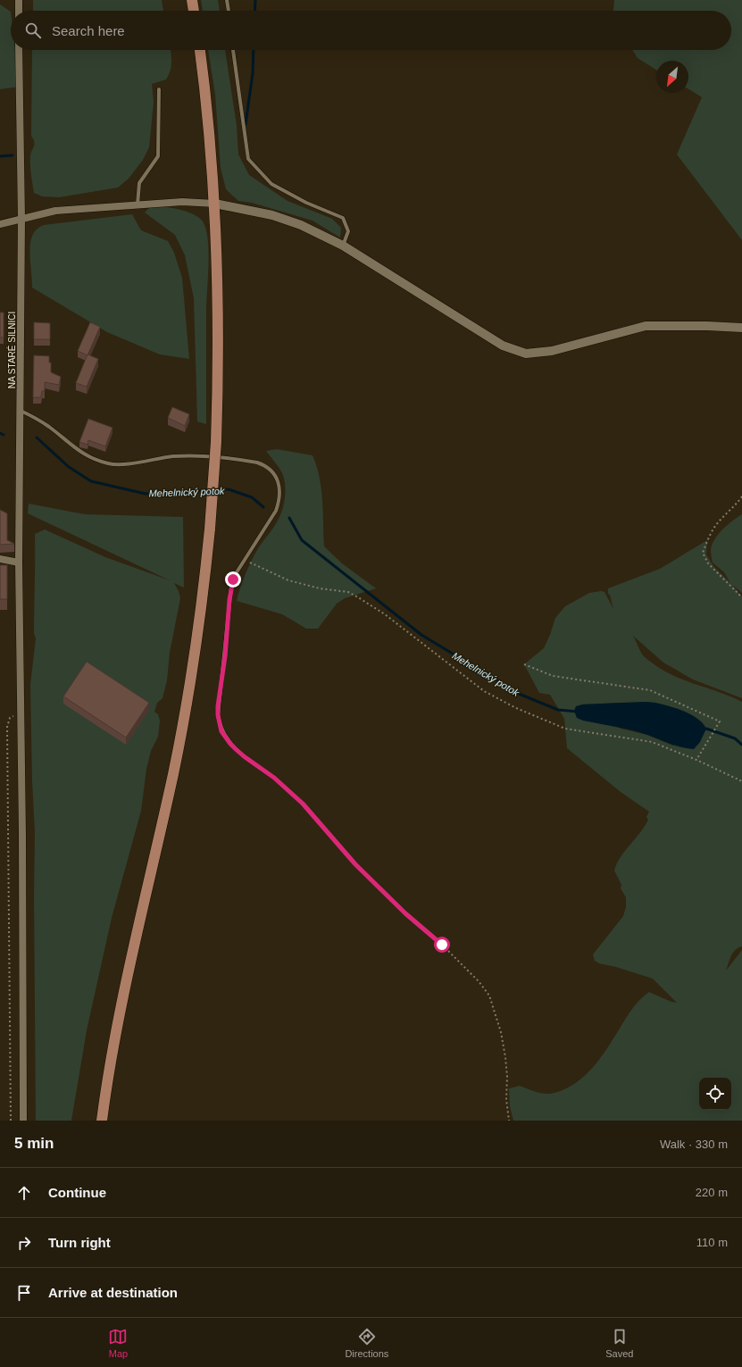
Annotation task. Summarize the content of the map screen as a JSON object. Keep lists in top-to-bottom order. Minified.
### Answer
{"streets":{"street":["NA STARÉ SILNICI"]},"water":["Mehelnický potok"],"north":"bottom left","page":{"search":"Search here","heading":["5 min","Walk · 330 m"],"list":[["Continue","220 m"],["Turn right","110 m"],"Arrive at destination"],"nav":["Map","Directions","Saved"]}}
